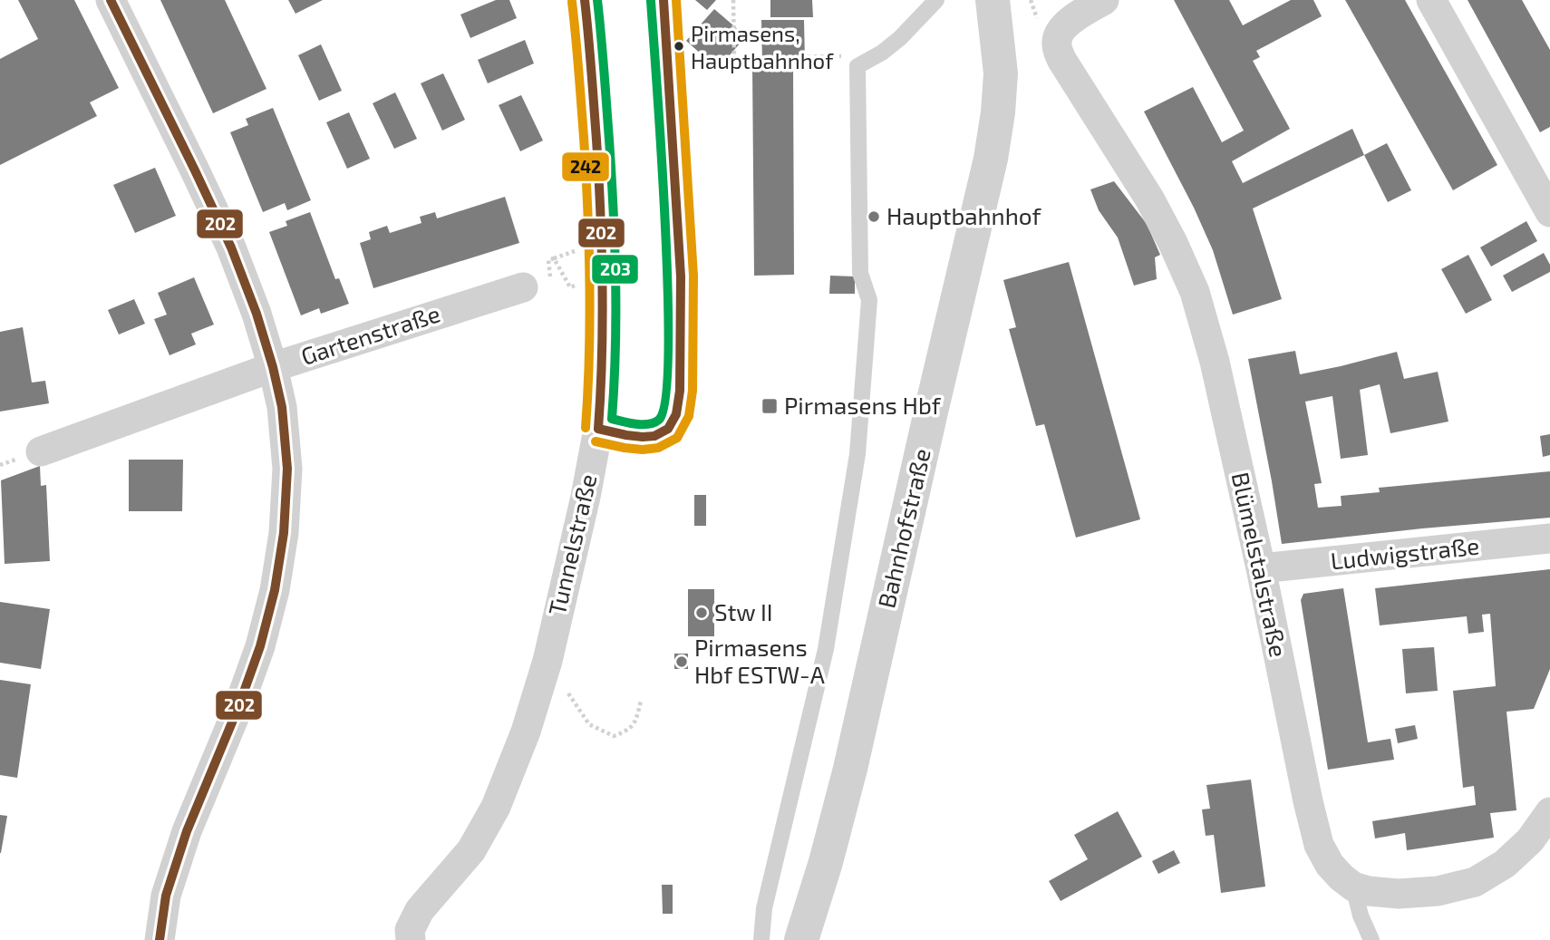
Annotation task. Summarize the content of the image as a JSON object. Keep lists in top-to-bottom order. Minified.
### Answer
{"streets":{"street":["Gartenstraße","Bahnhofstraße","Tunnelstraße","Ludwigstraße","Blümelstalstraße"]},"crossings":[["Ludwigstraße","Blümelstalstraße"]],"places":{"other":["Pirmasens, Hauptbahnhof","Hauptbahnhof","Stw II","Pirmasens Hbf ESTW-A"],"transit":["Pirmasens Hbf"]},"lines":["transit line 202","transit line 242","transit line 203"]}
